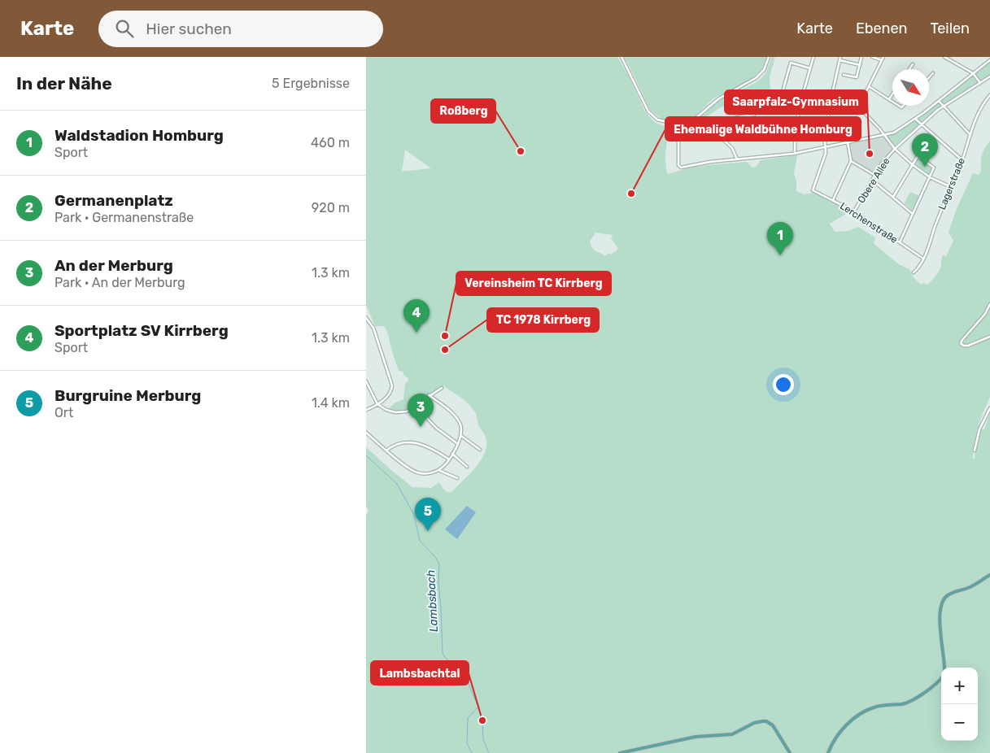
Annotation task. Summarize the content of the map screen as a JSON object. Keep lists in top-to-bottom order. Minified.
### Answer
{"streets":{"street":["Obere Allee","Lagerstraße","Lerchenstraße"]},"crossings":[["Obere Allee","Lerchenstraße"],["Lagerstraße","Lerchenstraße"]],"water":["Lambsbach"],"places":["Roßberg","Saarpfalz-Gymnasium","Ehemalige Waldbühne Homburg","Vereinsheim TC Kirrberg","TC 1978 Kirrberg","Lambsbachtal"],"north":"bottom right","page":{"header":"Karte","search":"Hier suchen","nav":["Karte","Ebenen","Teilen"],"heading":["In der Nähe","5 Ergebnisse"],"list":[{"mark":"1","name":"Waldstadion Homburg","note":"Sport","value":"460 m"},{"mark":"2","name":"Germanenplatz","note":"Park · Germanenstraße","value":"920 m"},{"mark":"3","name":"An der Merburg","note":"Park · An der Merburg","value":"1.3 km"},{"mark":"4","name":"Sportplatz SV Kirrberg","note":"Sport","value":"1.3 km"},{"mark":"5","name":"Burgruine Merburg","note":"Ort","value":"1.4 km"}],"pins":["2","1","4","3","5"],"map_buttons":["+","−"]}}
